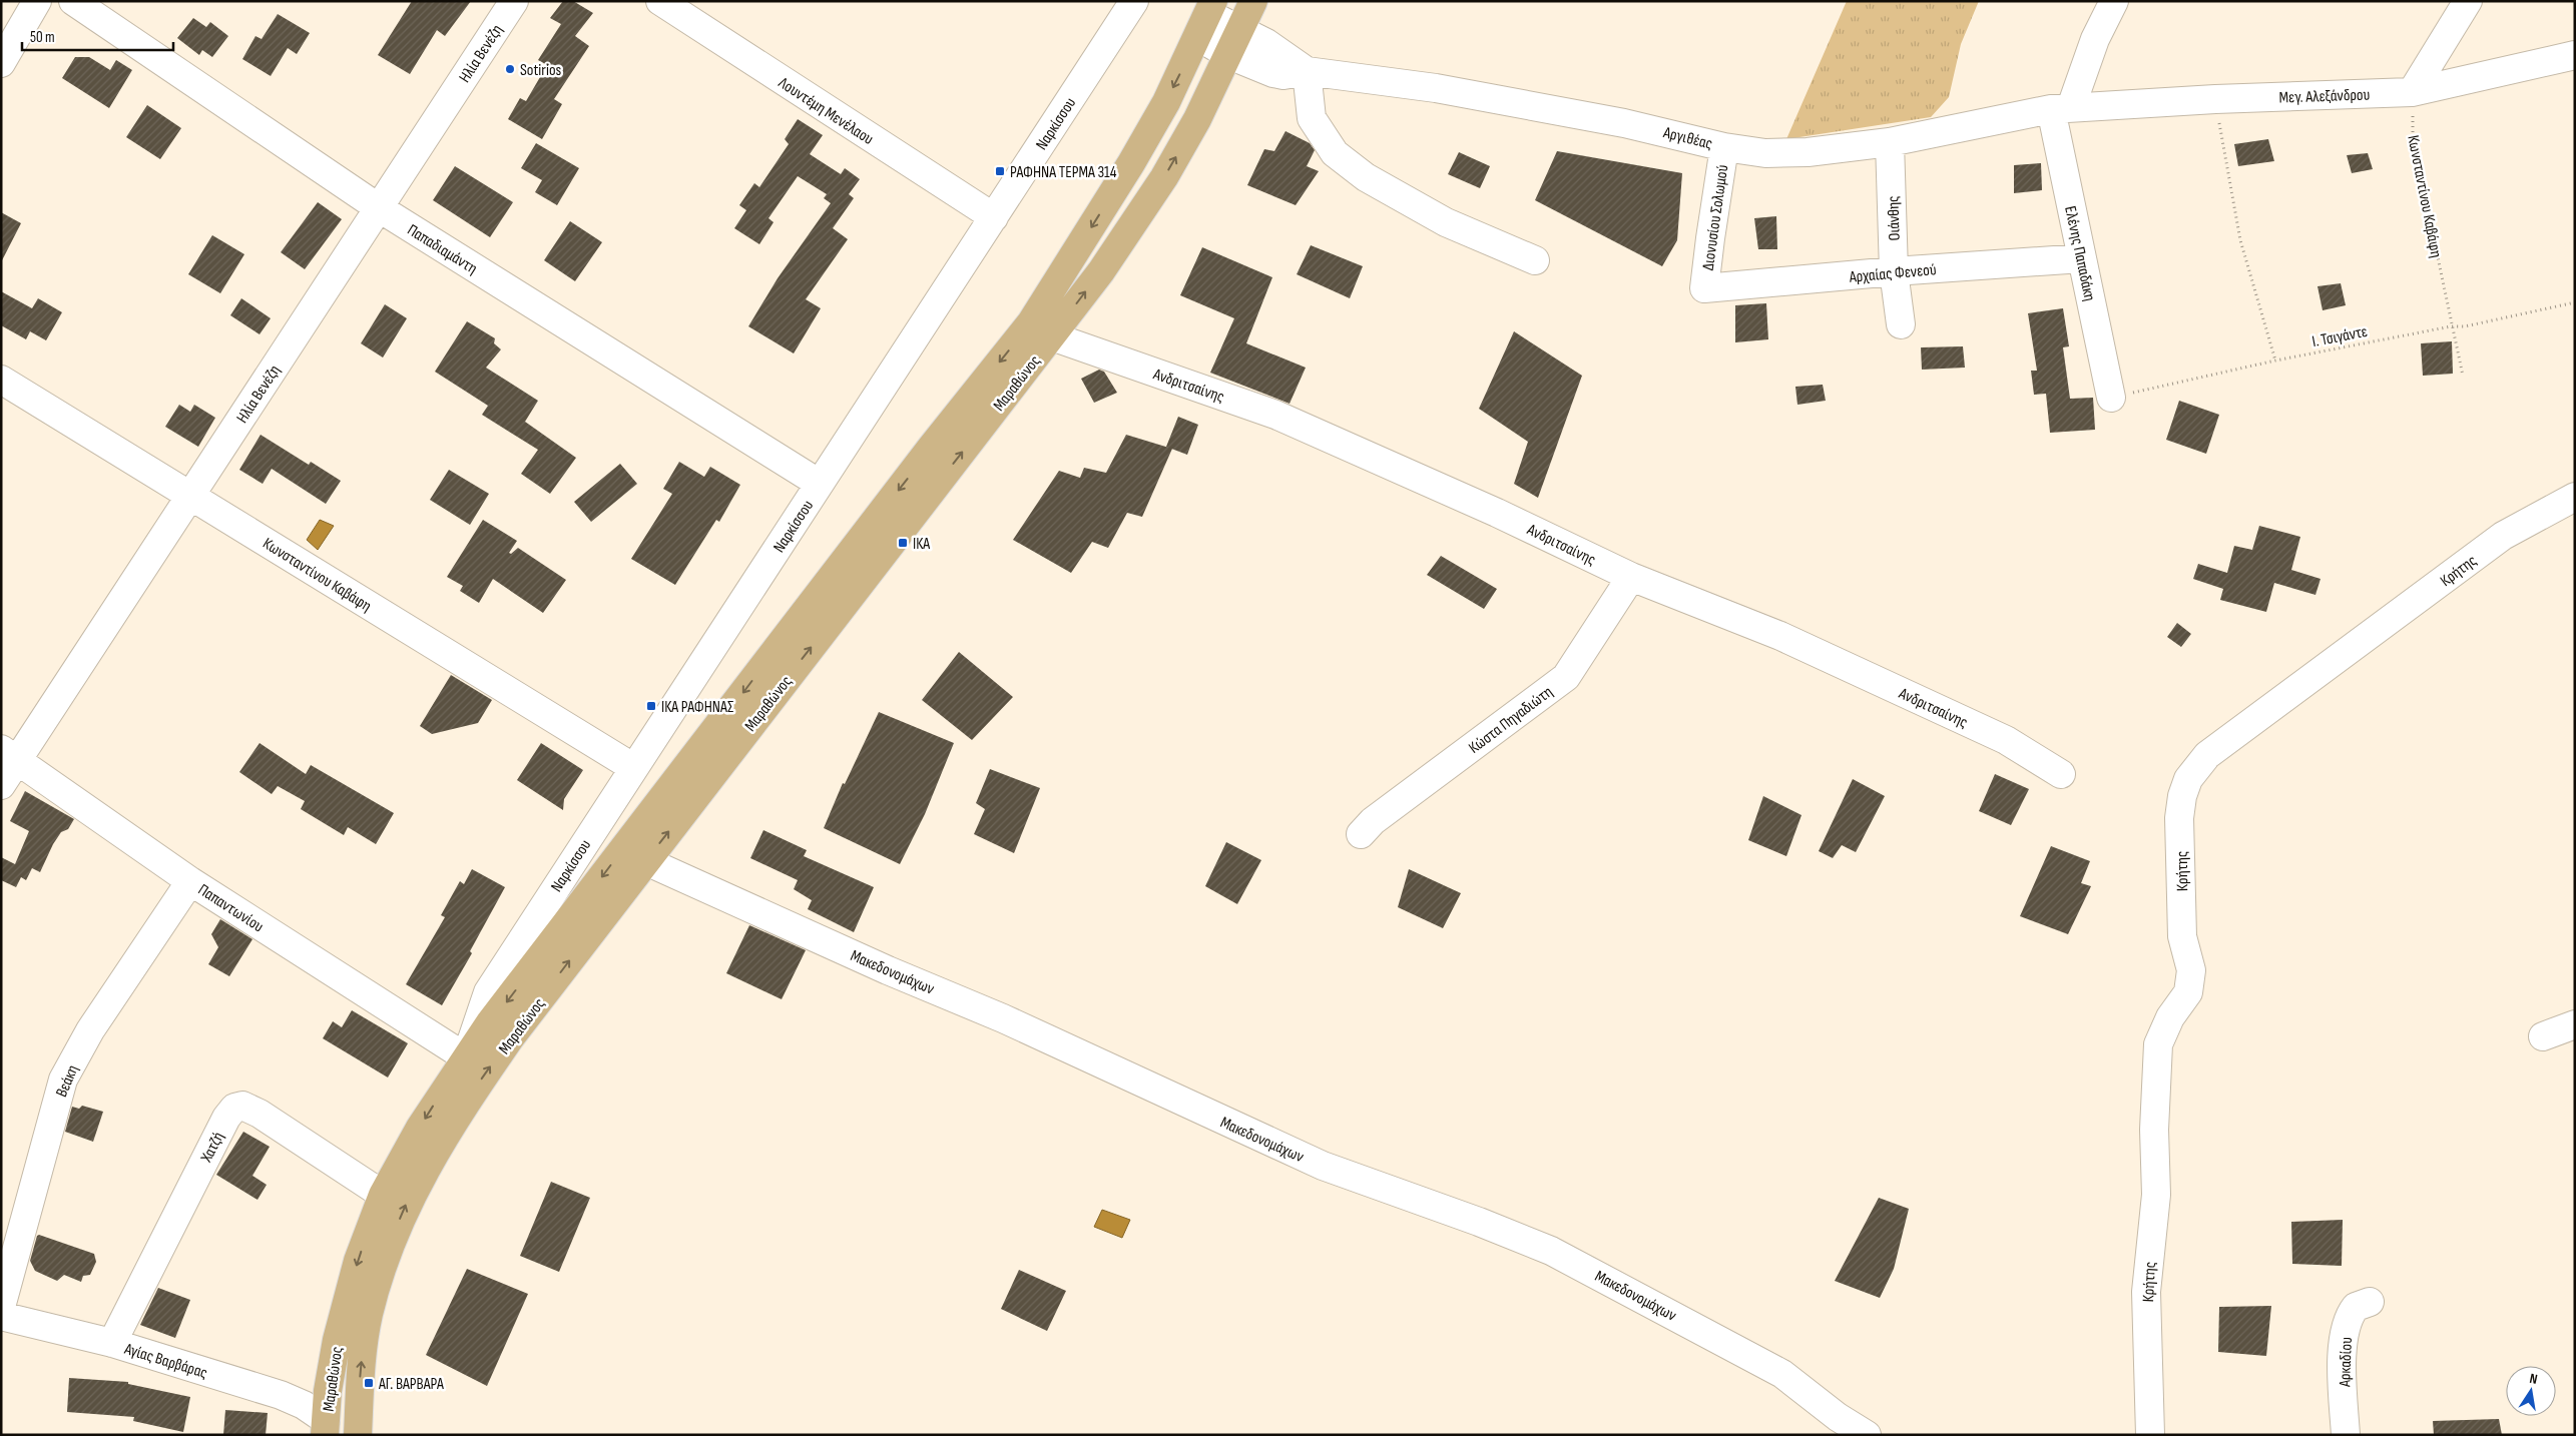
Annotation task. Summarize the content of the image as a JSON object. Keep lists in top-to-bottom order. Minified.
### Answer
{"streets":{"main road":["Μαραθώνος"],"street":["Ηλία Βενέζη","Μεγ. Αλεξάνδρου","Λουντέμη Μενέλαου","Ναρκίσσου","Αργιθέας","Κωνσταντίνου Καβάφη","Διονυσίου Σολωμού","Οιάνθης","Παπαδιαμάντη","Ελένης Παπαδάκη","Αρχαίας Φενεού","Ανδριτσαίνης","Κρήτης","Κώστα Πηγαδιώτη","Παπαντωνίου","Μακεδονομάχων","Βεάκη","Χατζή","Αγίας Βαρβάρας","Αρκαδίου"],"path":["Ι. Τσιγάντε"]},"crossings":[["Ηλία Βενέζη","Κωνσταντίνου Καβάφη"],["Ηλία Βενέζη","Παπαδιαμάντη"],["Ηλία Βενέζη","Παπαντωνίου"],["Μεγ. Αλεξάνδρου","Αργιθέας"],["Μεγ. Αλεξάνδρου","Κωνσταντίνου Καβάφη"],["Μεγ. Αλεξάνδρου","Ελένης Παπαδάκη"],["Λουντέμη Μενέλαου","Ναρκίσσου"],["Ναρκίσσου","Κωνσταντίνου Καβάφη"],["Ναρκίσσου","Παπαδιαμάντη"],["Ναρκίσσου","Μαραθώνος"],["Ναρκίσσου","Παπαντωνίου"],["Αργιθέας","Διονυσίου Σολωμού"],["Αργιθέας","Οιάνθης"],["Αργιθέας","Ελένης Παπαδάκη"],["Κωνσταντίνου Καβάφη","Ι. Τσιγάντε"],["Διονυσίου Σολωμού","Αρχαίας Φενεού"],["Οιάνθης","Αρχαίας Φενεού"],["Ελένης Παπαδάκη","Αρχαίας Φενεού"],["Ελένης Παπαδάκη","Ι. Τσιγάντε"],["Μαραθώνος","Ανδριτσαίνης"],["Μαραθώνος","Παπαντωνίου"],["Μαραθώνος","Μακεδονομάχων"],["Μαραθώνος","Χατζή"],["Μαραθώνος","Αγίας Βαρβάρας"],["Ανδριτσαίνης","Κώστα Πηγαδιώτη"],["Παπαντωνίου","Βεάκη"],["Χατζή","Αγίας Βαρβάρας"]],"places":{"other":["Sotirios"],"transit":["ΡΑΦΗΝΑ ΤΕΡΜΑ 314","ΙΚΑ","ΙΚΑ ΡΑΦΗΝΑΣ","ΑΓ. ΒΑΡΒΑΡΑ"]},"scale_bar":"50 m","north":"top"}
